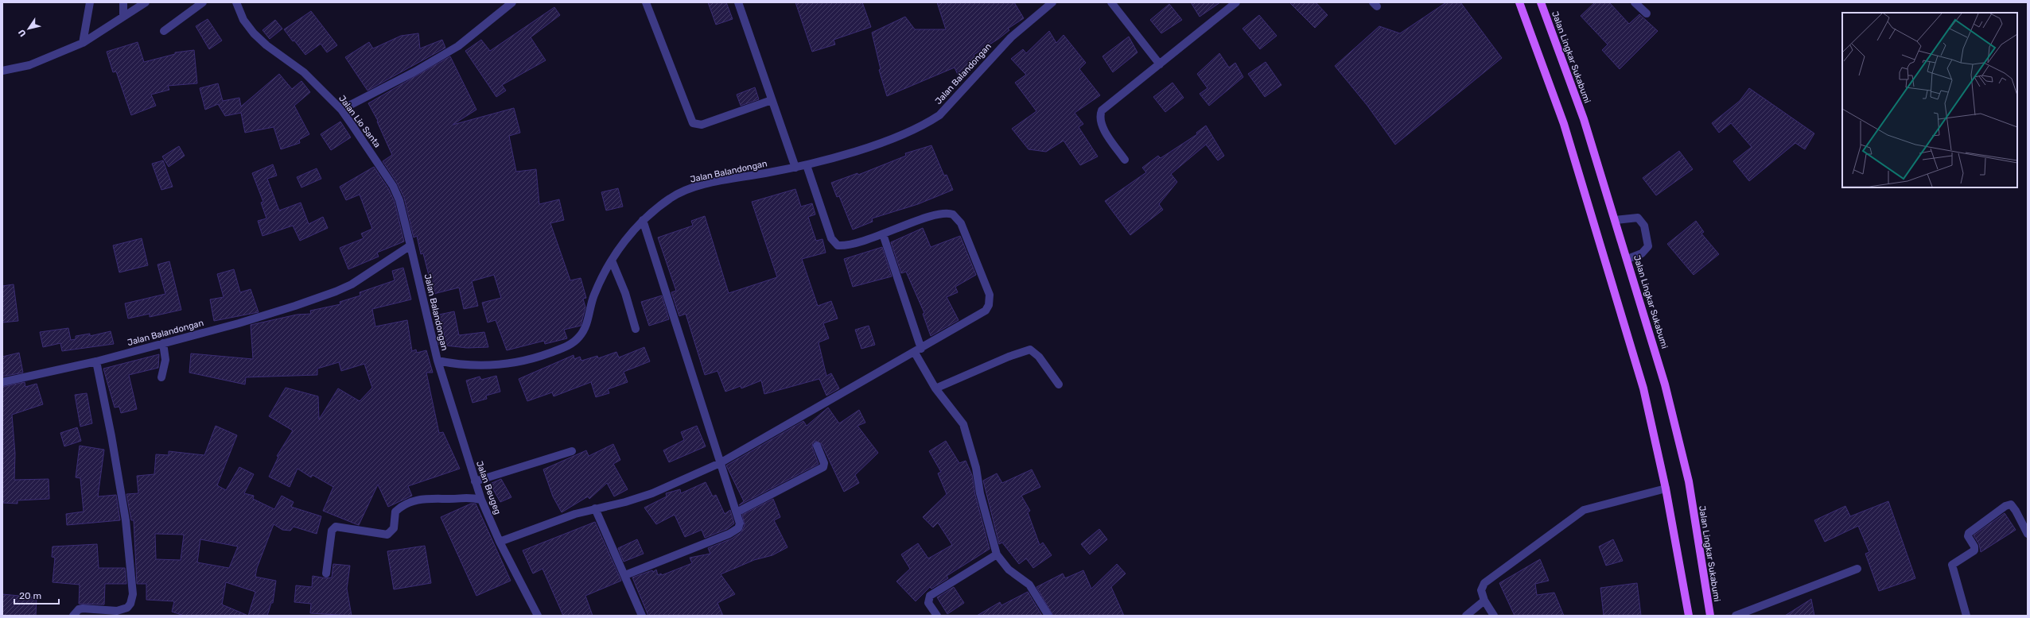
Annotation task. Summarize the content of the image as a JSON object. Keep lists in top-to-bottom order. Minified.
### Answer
{"streets":{"main road":["Jalan Lingkar Sukabumi"],"street":["Jalan Balandongan","Jalan Lio Santa","Jalan Beugeg"]},"crossings":[["Jalan Balandongan","Jalan Lio Santa"],["Jalan Balandongan","Jalan Beugeg"]],"scale_bar":"20 m","north":"bottom left"}
